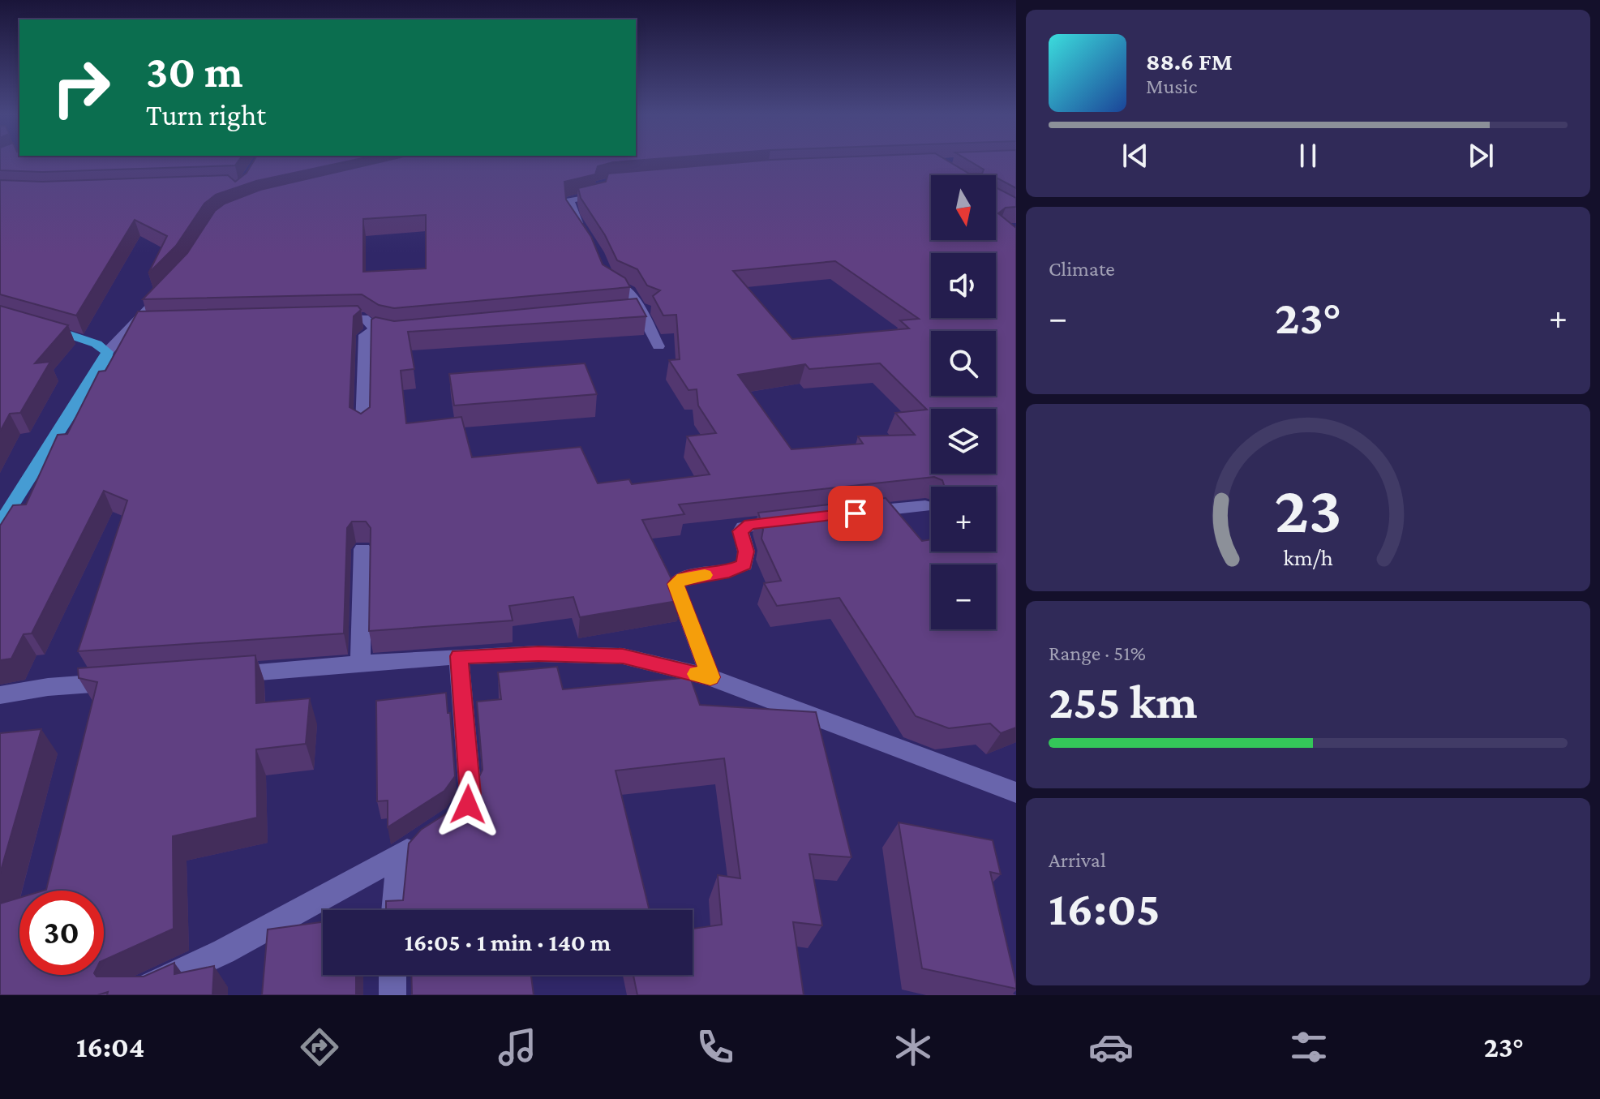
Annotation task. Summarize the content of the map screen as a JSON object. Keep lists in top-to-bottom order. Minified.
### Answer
{"north":"bottom","page":{"turn":["30 m","Turn right"],"song":["88.6 FM","Music"],"map_buttons":["+","−"],"tile":["Climate",["Range · 51%","255 km"],["Arrival","16:05"]],"heat":["−","23°","+"],"limit":"30","trip":"16:05 · 1 min · 140 m","tabs":["16:04","23°"],"gauge":["23","km/h"]}}
